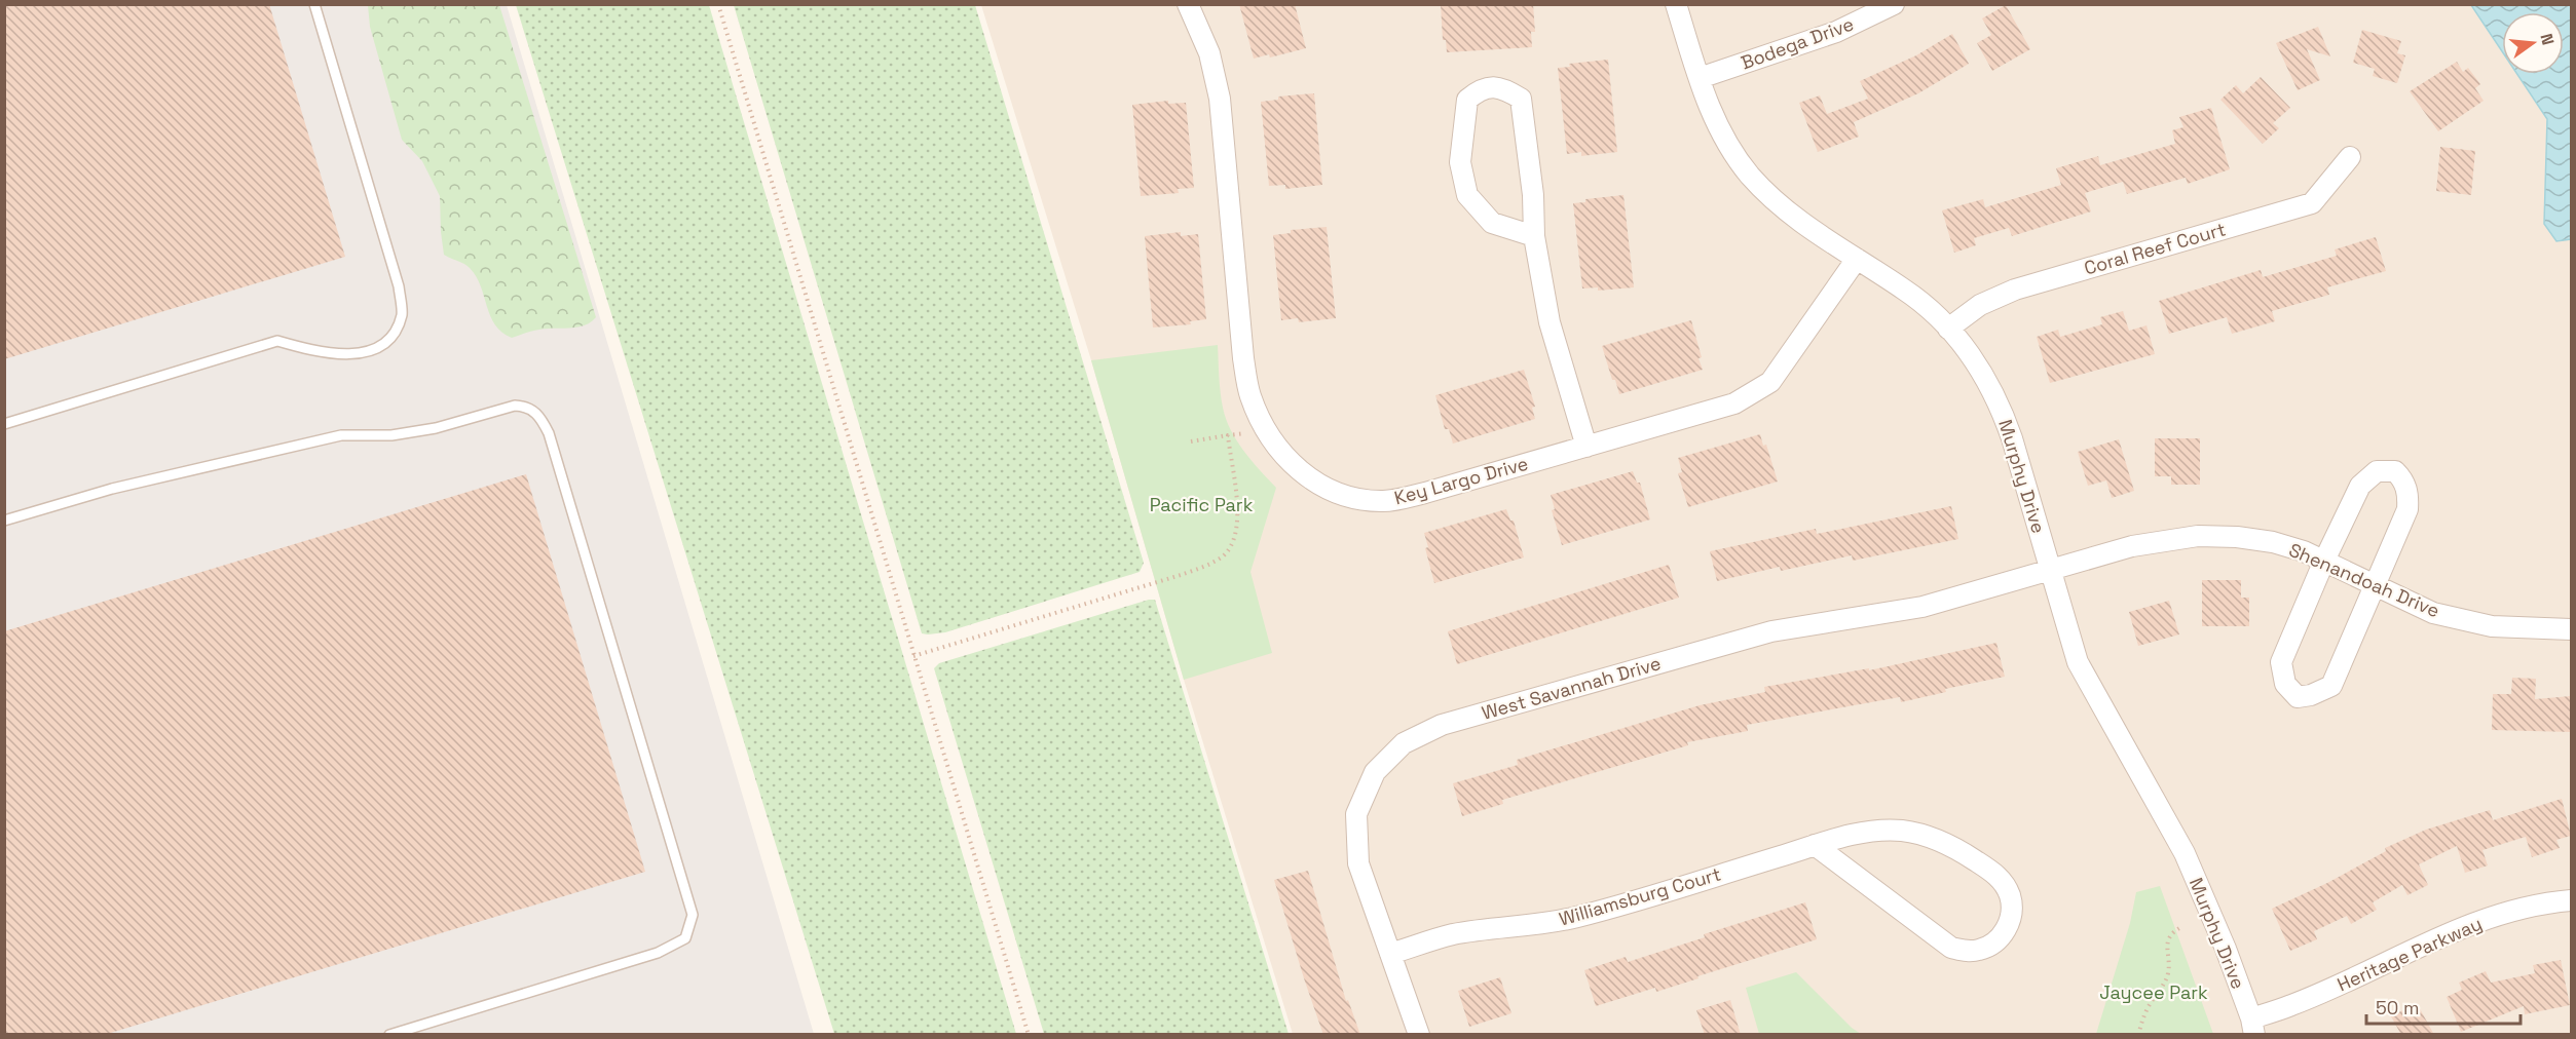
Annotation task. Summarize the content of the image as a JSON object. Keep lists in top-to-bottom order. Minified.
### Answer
{"streets":{"street":["Bodega Drive","Coral Reef Court","Murphy Drive","Key Largo Drive","Shenandoah Drive","West Savannah Drive","Williamsburg Court","Heritage Parkway"]},"crossings":[["Bodega Drive","Murphy Drive"],["Coral Reef Court","Murphy Drive"],["Murphy Drive","Key Largo Drive"],["Murphy Drive","Shenandoah Drive"],["Murphy Drive","West Savannah Drive"],["Murphy Drive","Heritage Parkway"],["Shenandoah Drive","West Savannah Drive"],["West Savannah Drive","Williamsburg Court"]],"parks":["Pacific Park","Jaycee Park"],"scale_bar":"50 m","north":"right"}
